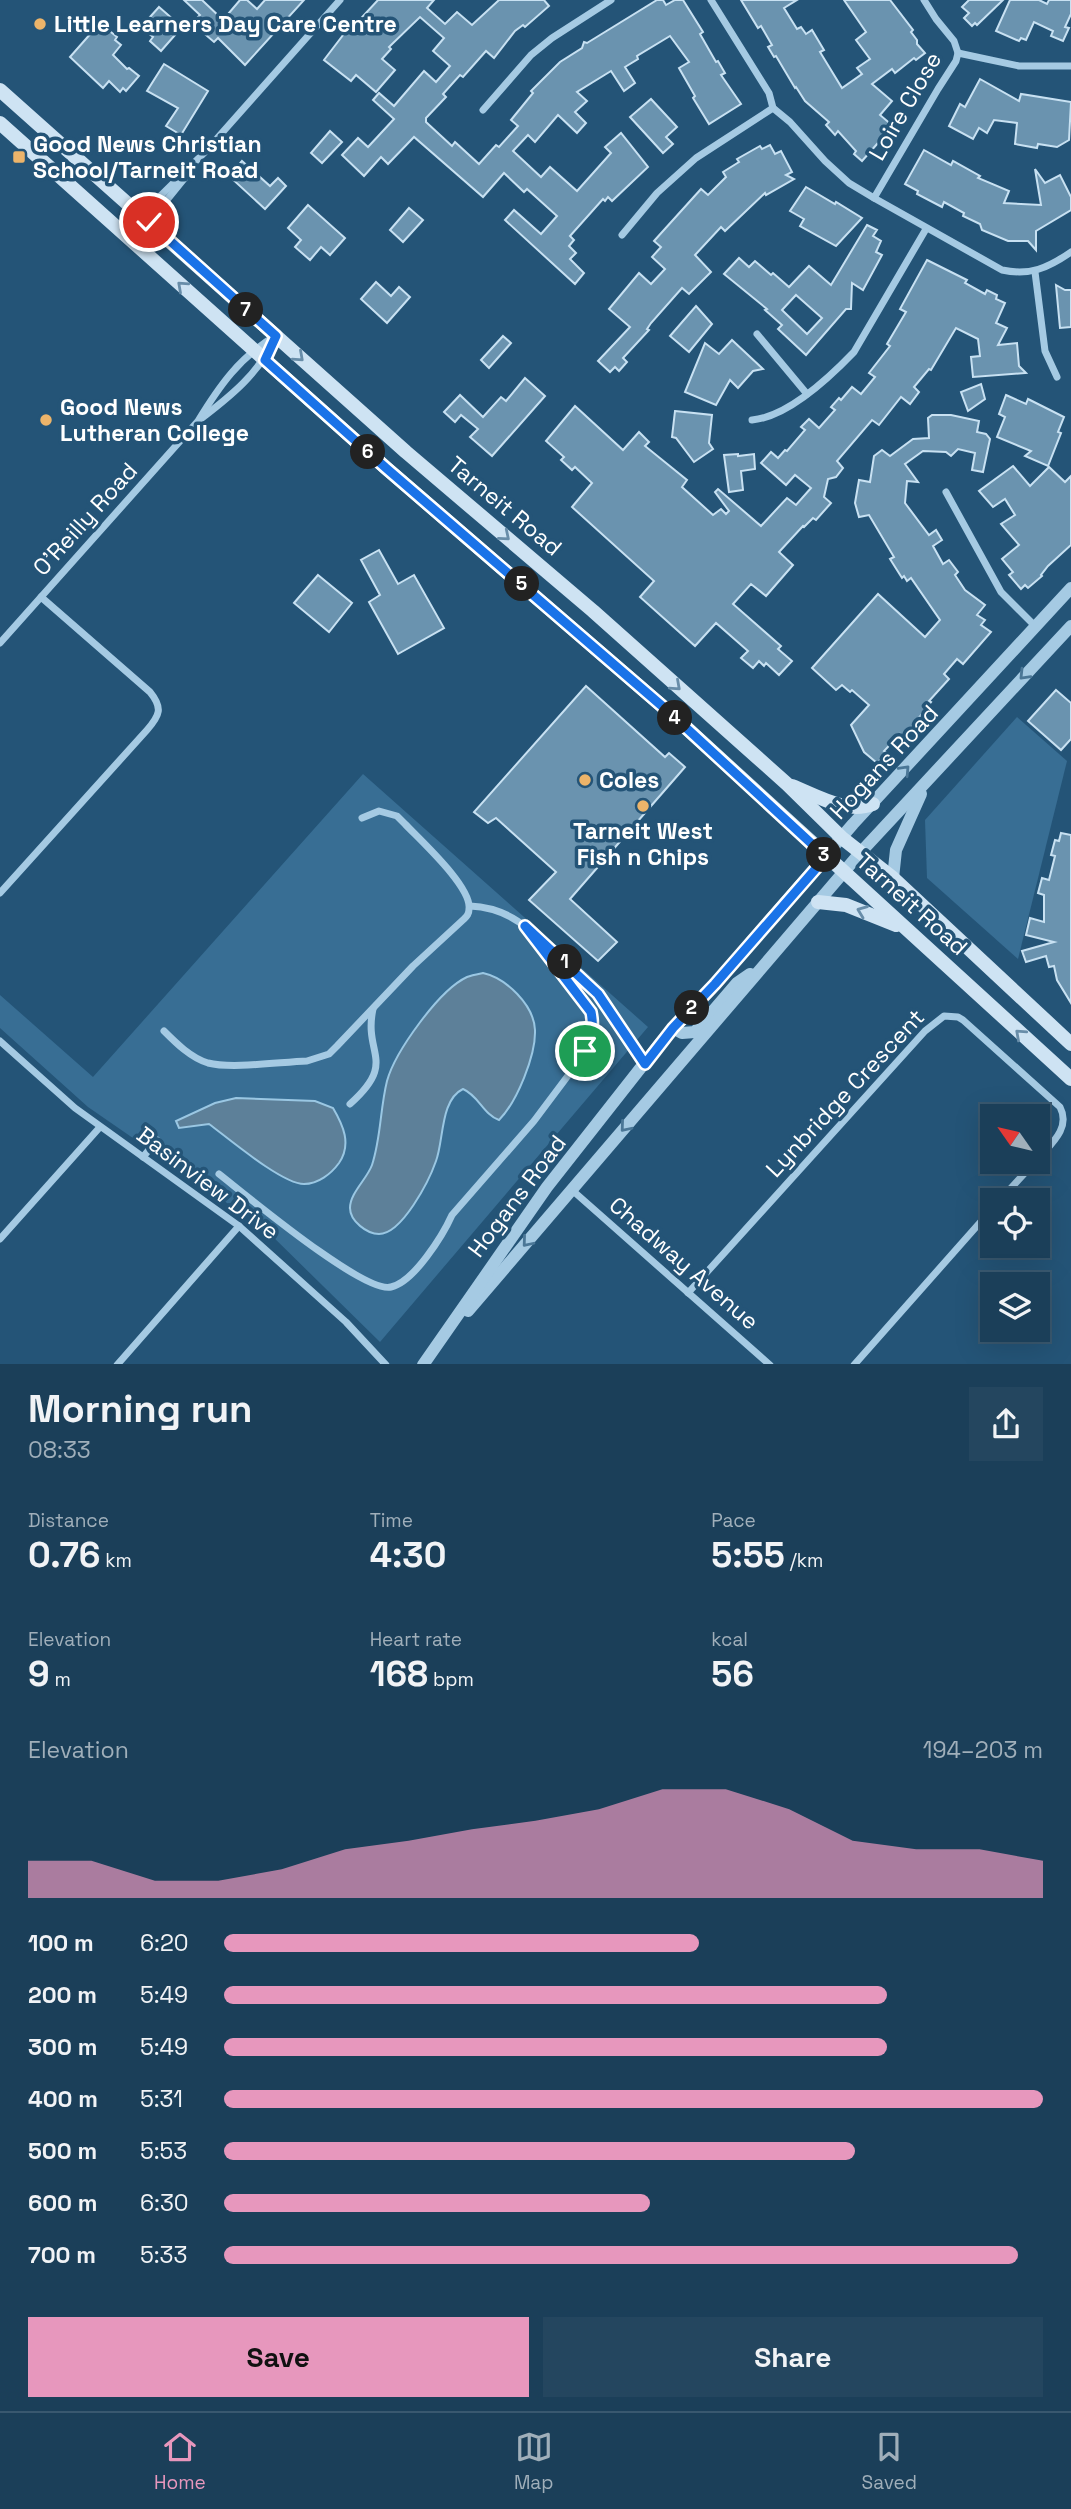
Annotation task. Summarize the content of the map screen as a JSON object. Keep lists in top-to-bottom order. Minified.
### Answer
{"streets":{"main road":["Tarneit Road"],"street":["Loire Close","O'Reilly Road","Hogans Road","Lynbridge Crescent","Basinview Drive","Chadway Avenue"]},"crossings":[["Tarneit Road","O'Reilly Road"],["Tarneit Road","Hogans Road"],["Hogans Road","Chadway Avenue"],["Lynbridge Crescent","Chadway Avenue"]],"places":{"other":["Little Learners Day Care Centre","Good News Lutheran College","Coles","Tarneit West Fish n Chips"],"transit":["Good News Christian School/Tarneit Road"]},"north":"top left","page":{"pins":["7","6","5","4","3","1","2"],"heading":["Morning run","08:33"],"stats":[["Distance","0.76 km"],["Time","4:30"],["Pace","5:55 /km"],["Elevation","9 m"],["Heart rate","168 bpm"],["kcal","56"]],"chart":["Elevation","194–203 m"],"list":[{"name":"100 m","note":"6:20"},{"name":"200 m","note":"5:49"},{"name":"300 m","note":"5:49"},{"name":"400 m","note":"5:31"},{"name":"500 m","note":"5:53"},{"name":"600 m","note":"6:30"},{"name":"700 m","note":"5:33"}],"buttons":["Save","Share"],"tabs":["Home","Map","Saved"]}}
